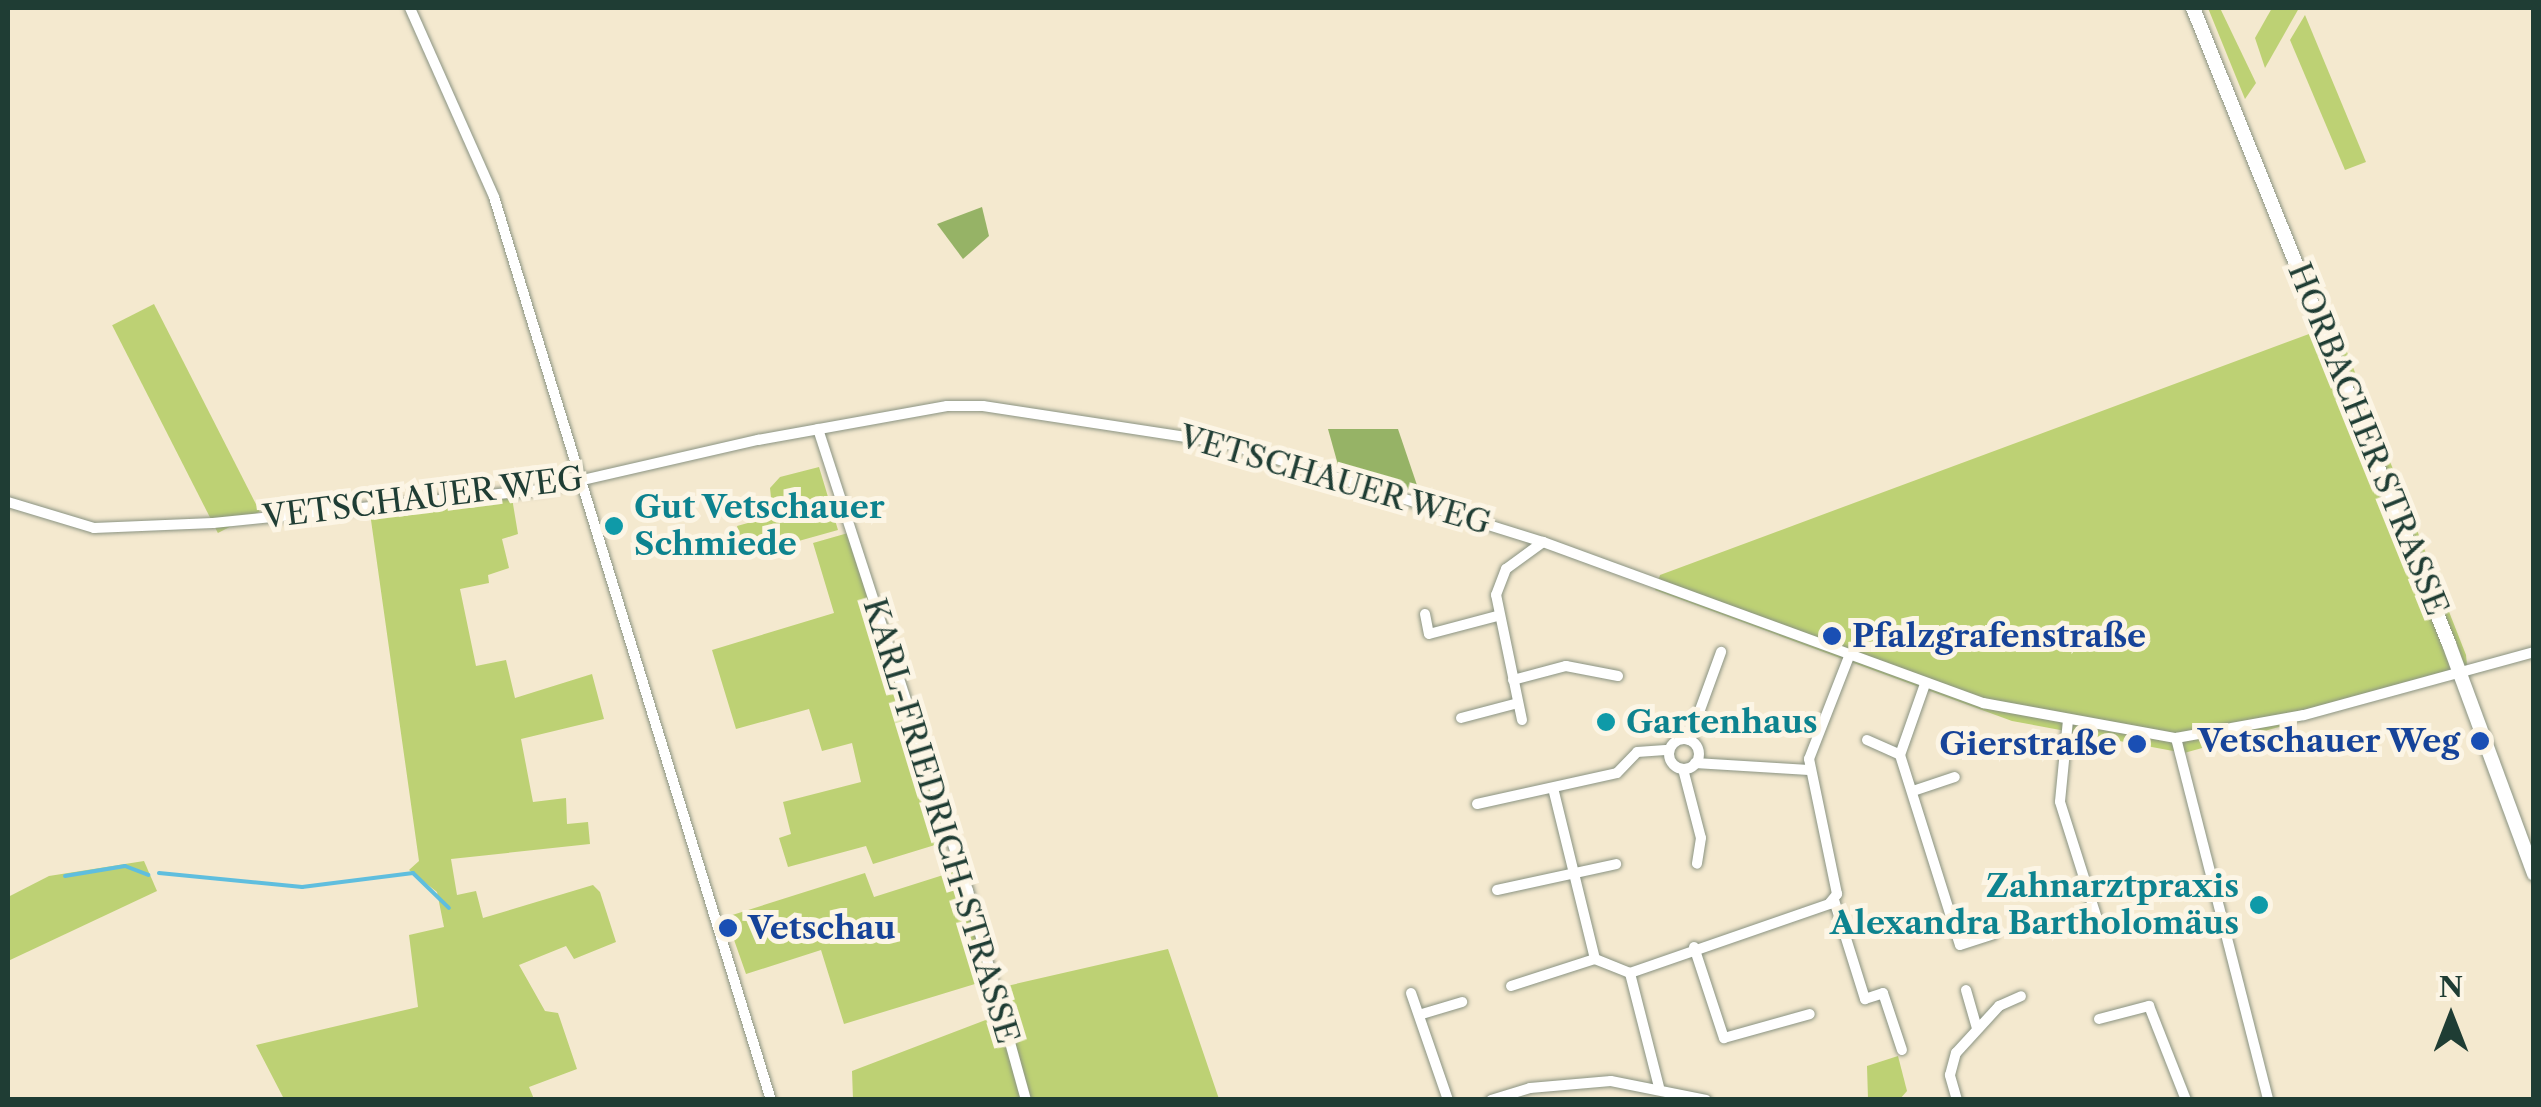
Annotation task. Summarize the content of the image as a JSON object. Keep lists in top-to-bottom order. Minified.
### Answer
{"streets":{"main road":["HORBACHER STRASSE"],"street":["VETSCHAUER WEG","KARL-FRIEDRICH-STRASSE"]},"crossings":[["HORBACHER STRASSE","VETSCHAUER WEG"],["VETSCHAUER WEG","KARL-FRIEDRICH-STRASSE"]],"places":["Gut Vetschauer Schmiede","Pfalzgrafenstraße","Gartenhaus","Vetschauer Weg","Gierstraße","Zahnarztpraxis Alexandra Bartholomäus","Vetschau"],"north":"top"}
